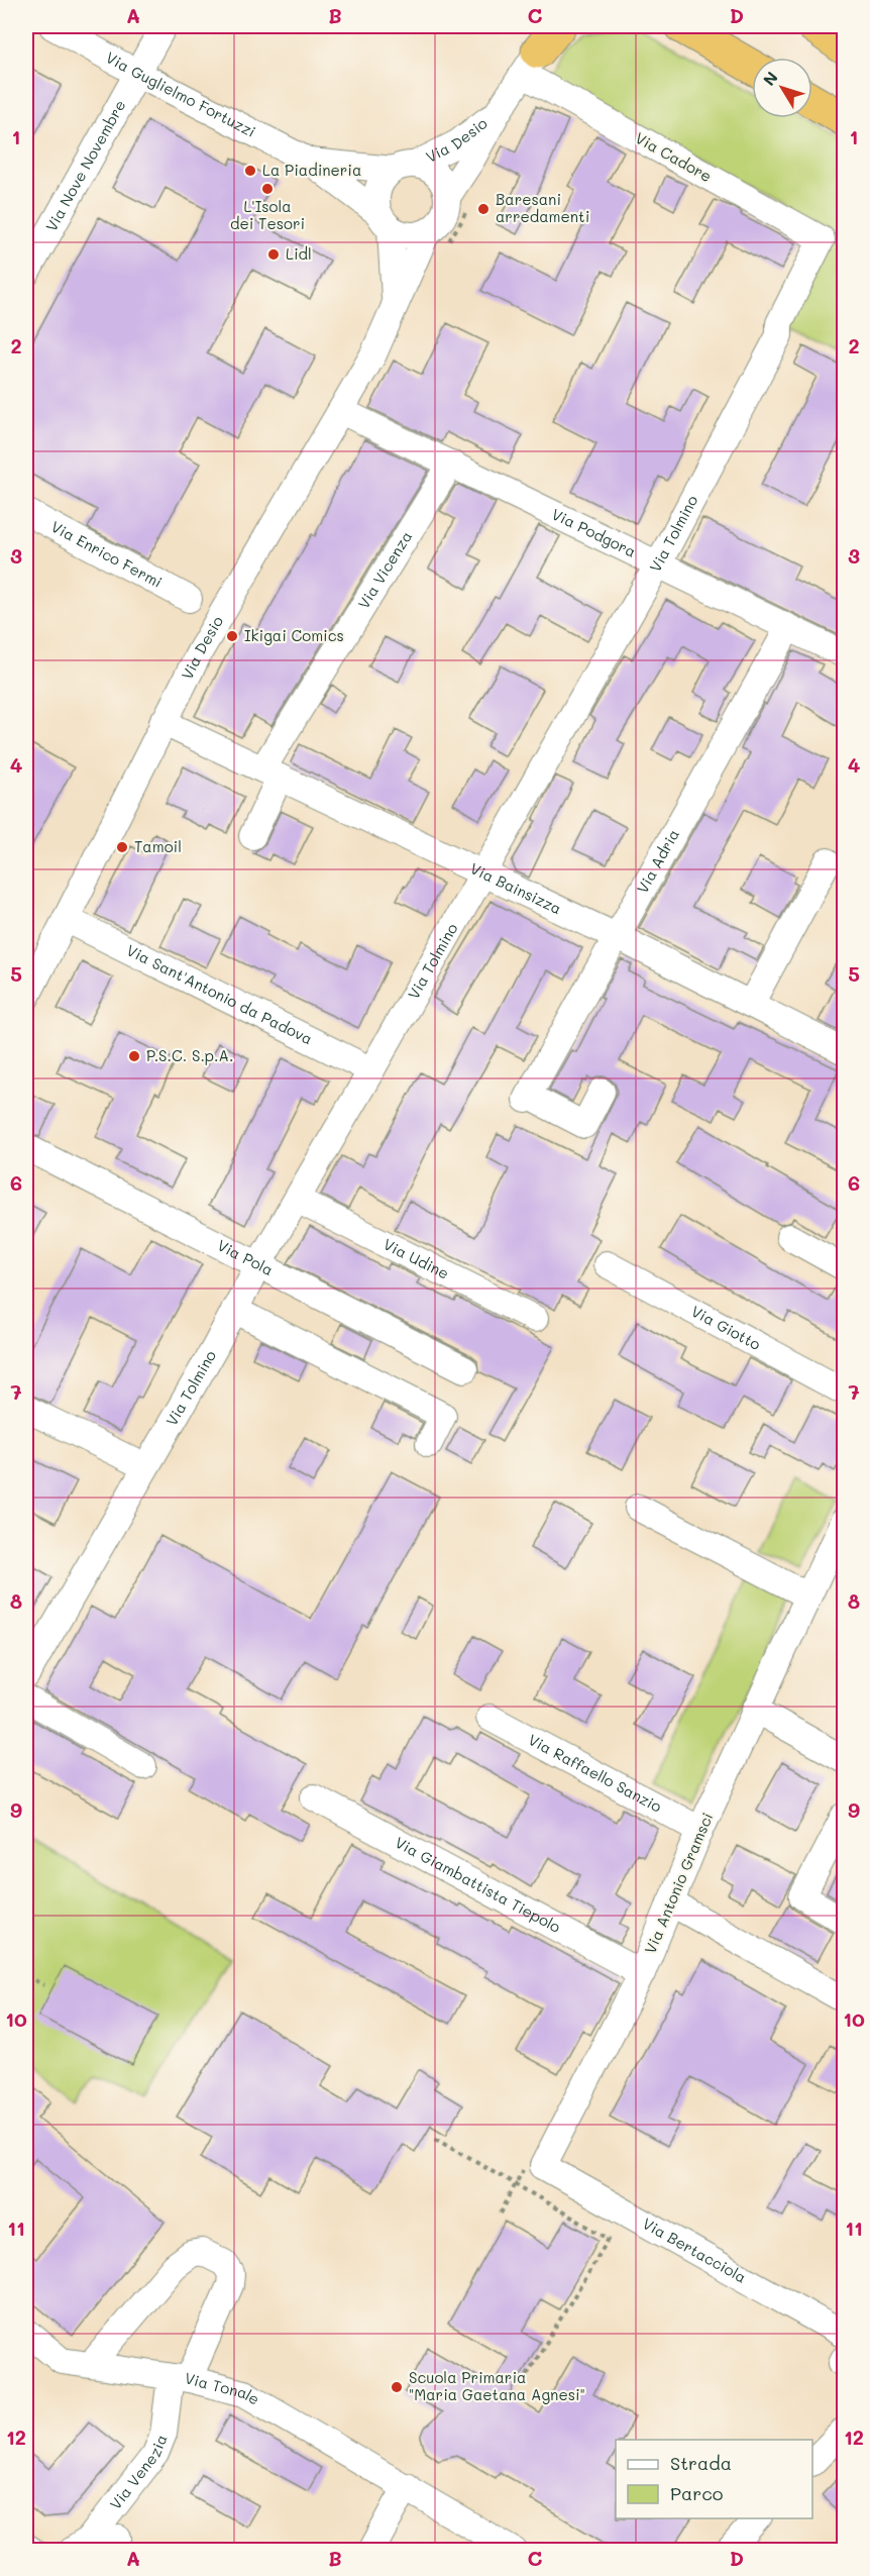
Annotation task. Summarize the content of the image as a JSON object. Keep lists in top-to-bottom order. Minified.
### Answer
{"streets":{"street":["Via Guglielmo Fortuzzi","Via Desio","Via Cadore","Via Nove Novembre","Via Podgora","Via Tolmino","Via Enrico Fermi","Via Vicenza","Via Adria","Via Bainsizza","Via Sant'Antonio da Padova","Via Pola","Via Udine","Via Giotto","Via Raffaello Sanzio","Via Antonio Gramsci","Via Giambattista Tiepolo","Via Bertacciola","Via Tonale","Via Venezia"]},"crossings":[["Via Guglielmo Fortuzzi","Via Desio"],["Via Guglielmo Fortuzzi","Via Nove Novembre"],["Via Desio","Via Cadore"],["Via Desio","Via Podgora"],["Via Desio","Via Bainsizza"],["Via Desio","Via Sant'Antonio da Padova"],["Via Cadore","Via Tolmino"],["Via Podgora","Via Tolmino"],["Via Podgora","Via Vicenza"],["Via Podgora","Via Adria"],["Via Tolmino","Via Bainsizza"],["Via Tolmino","Via Sant'Antonio da Padova"],["Via Tolmino","Via Pola"],["Via Tolmino","Via Udine"],["Via Vicenza","Via Bainsizza"],["Via Adria","Via Bainsizza"],["Via Raffaello Sanzio","Via Antonio Gramsci"],["Via Antonio Gramsci","Via Giambattista Tiepolo"],["Via Antonio Gramsci","Via Bertacciola"],["Via Tonale","Via Venezia"]],"places":["La Piadineria","L'Isola dei Tesori","Baresani arredamenti","Lidl","Ikigai Comics","Tamoil","P.S.C. S.p.A.","Scuola Primaria \"Maria Gaetana Agnesi\""],"legend":["Strada","Parco"],"north":"top left","grid":{"columns":["A","B","C","D"],"rows":["1","2","3","4","5","6","7","8","9","10","11","12"]}}
